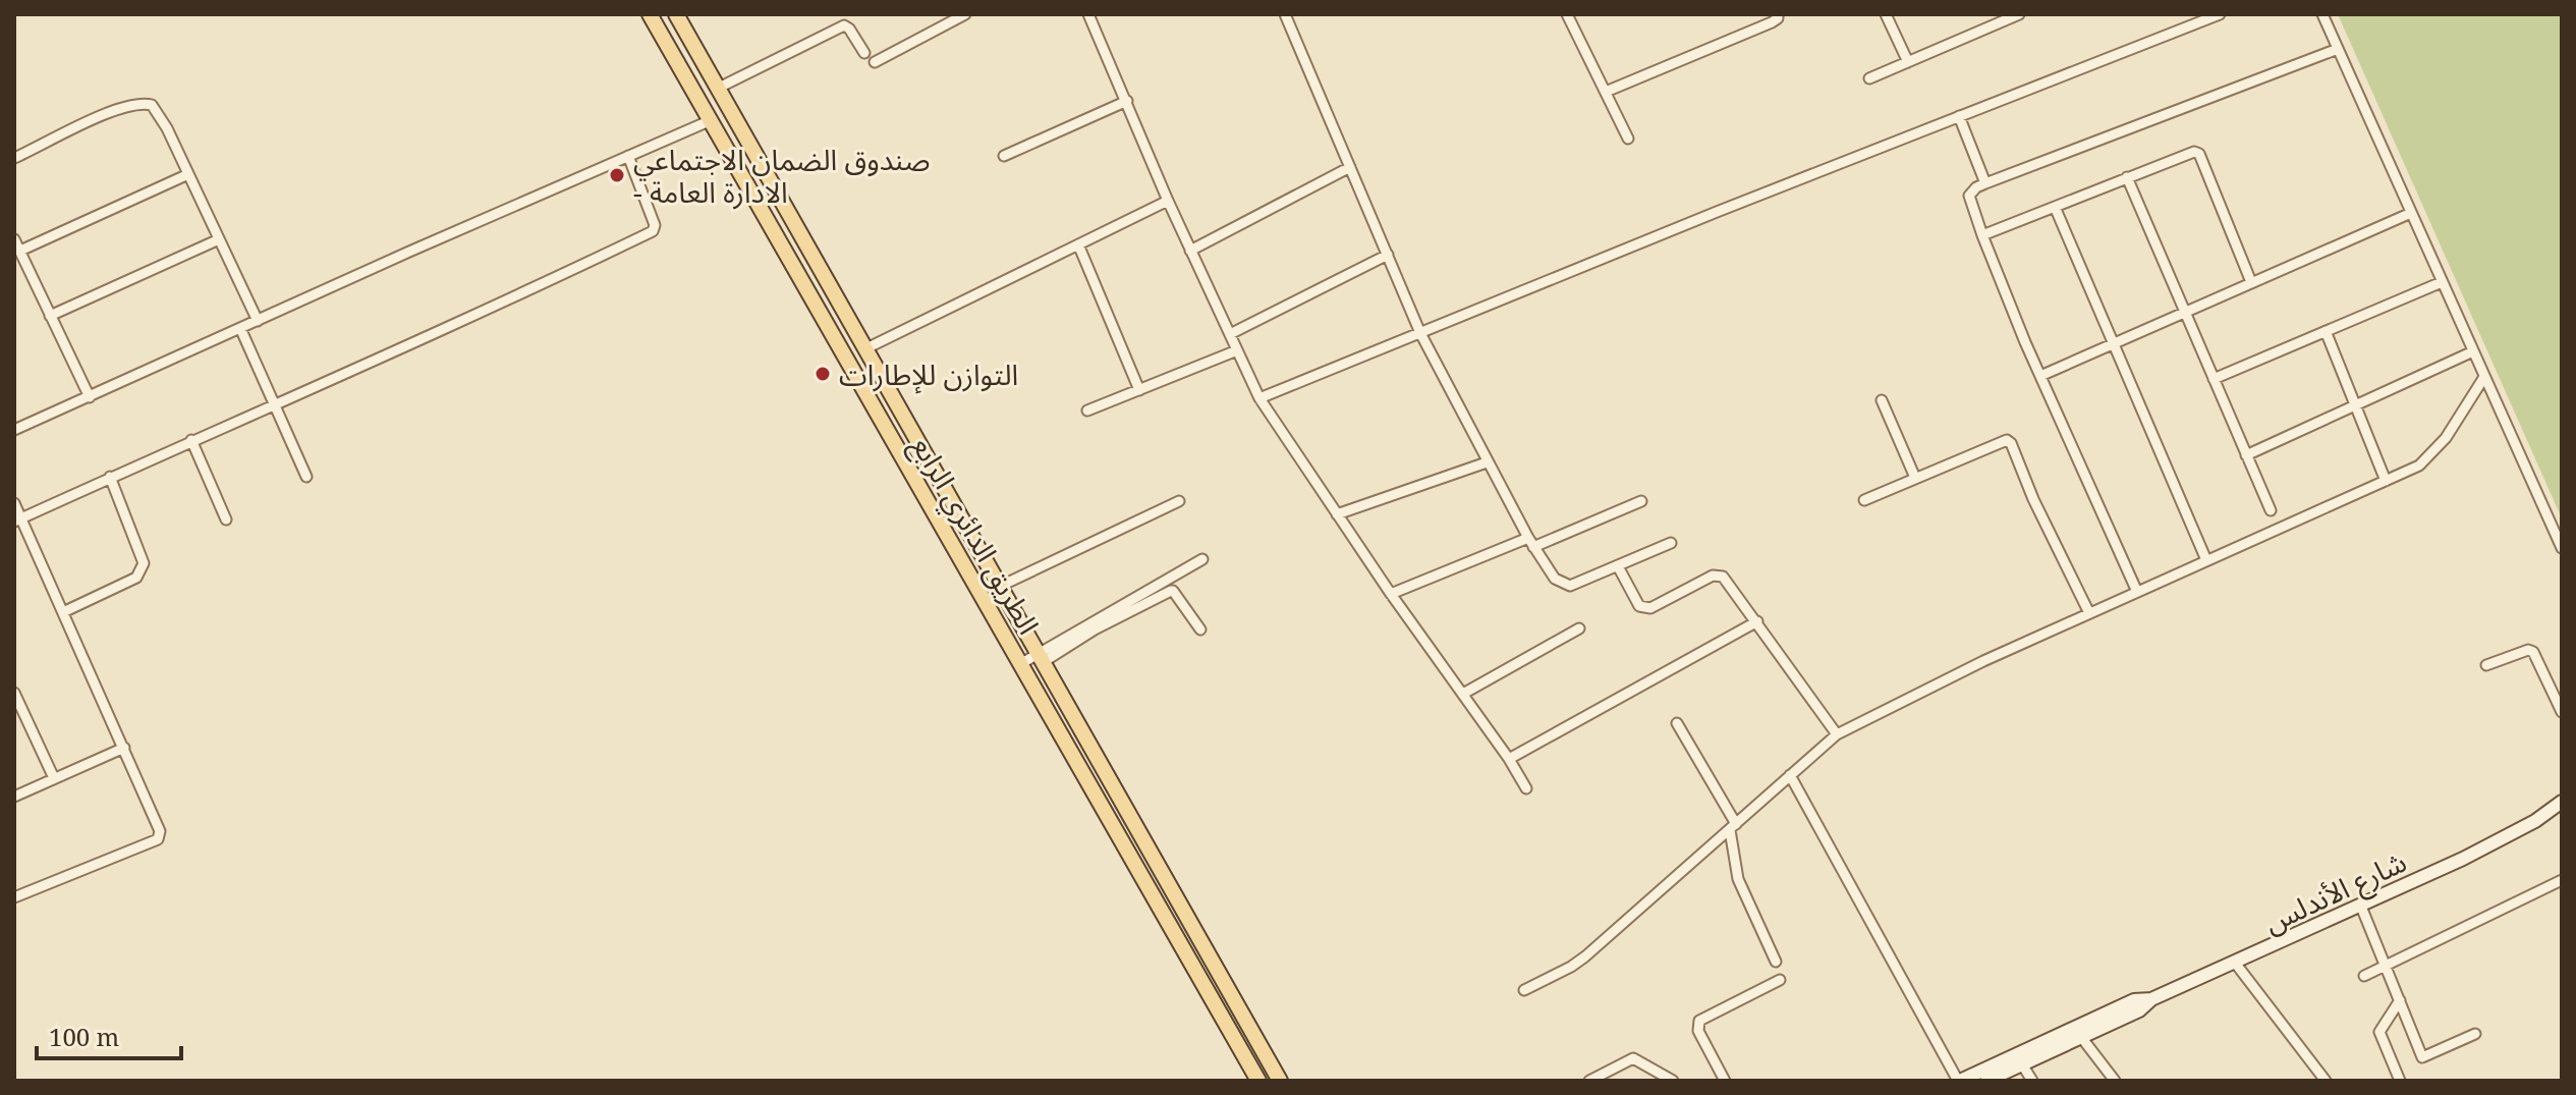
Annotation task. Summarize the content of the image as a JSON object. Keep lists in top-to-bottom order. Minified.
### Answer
{"streets":{"main road":["الطريق الدائري الرابع","شارع الأندلس"]},"places":["صندوق الضمان الاجتماعي - الادارة العامة","التوازن للإطارات"],"scale_bar":"100 m"}
